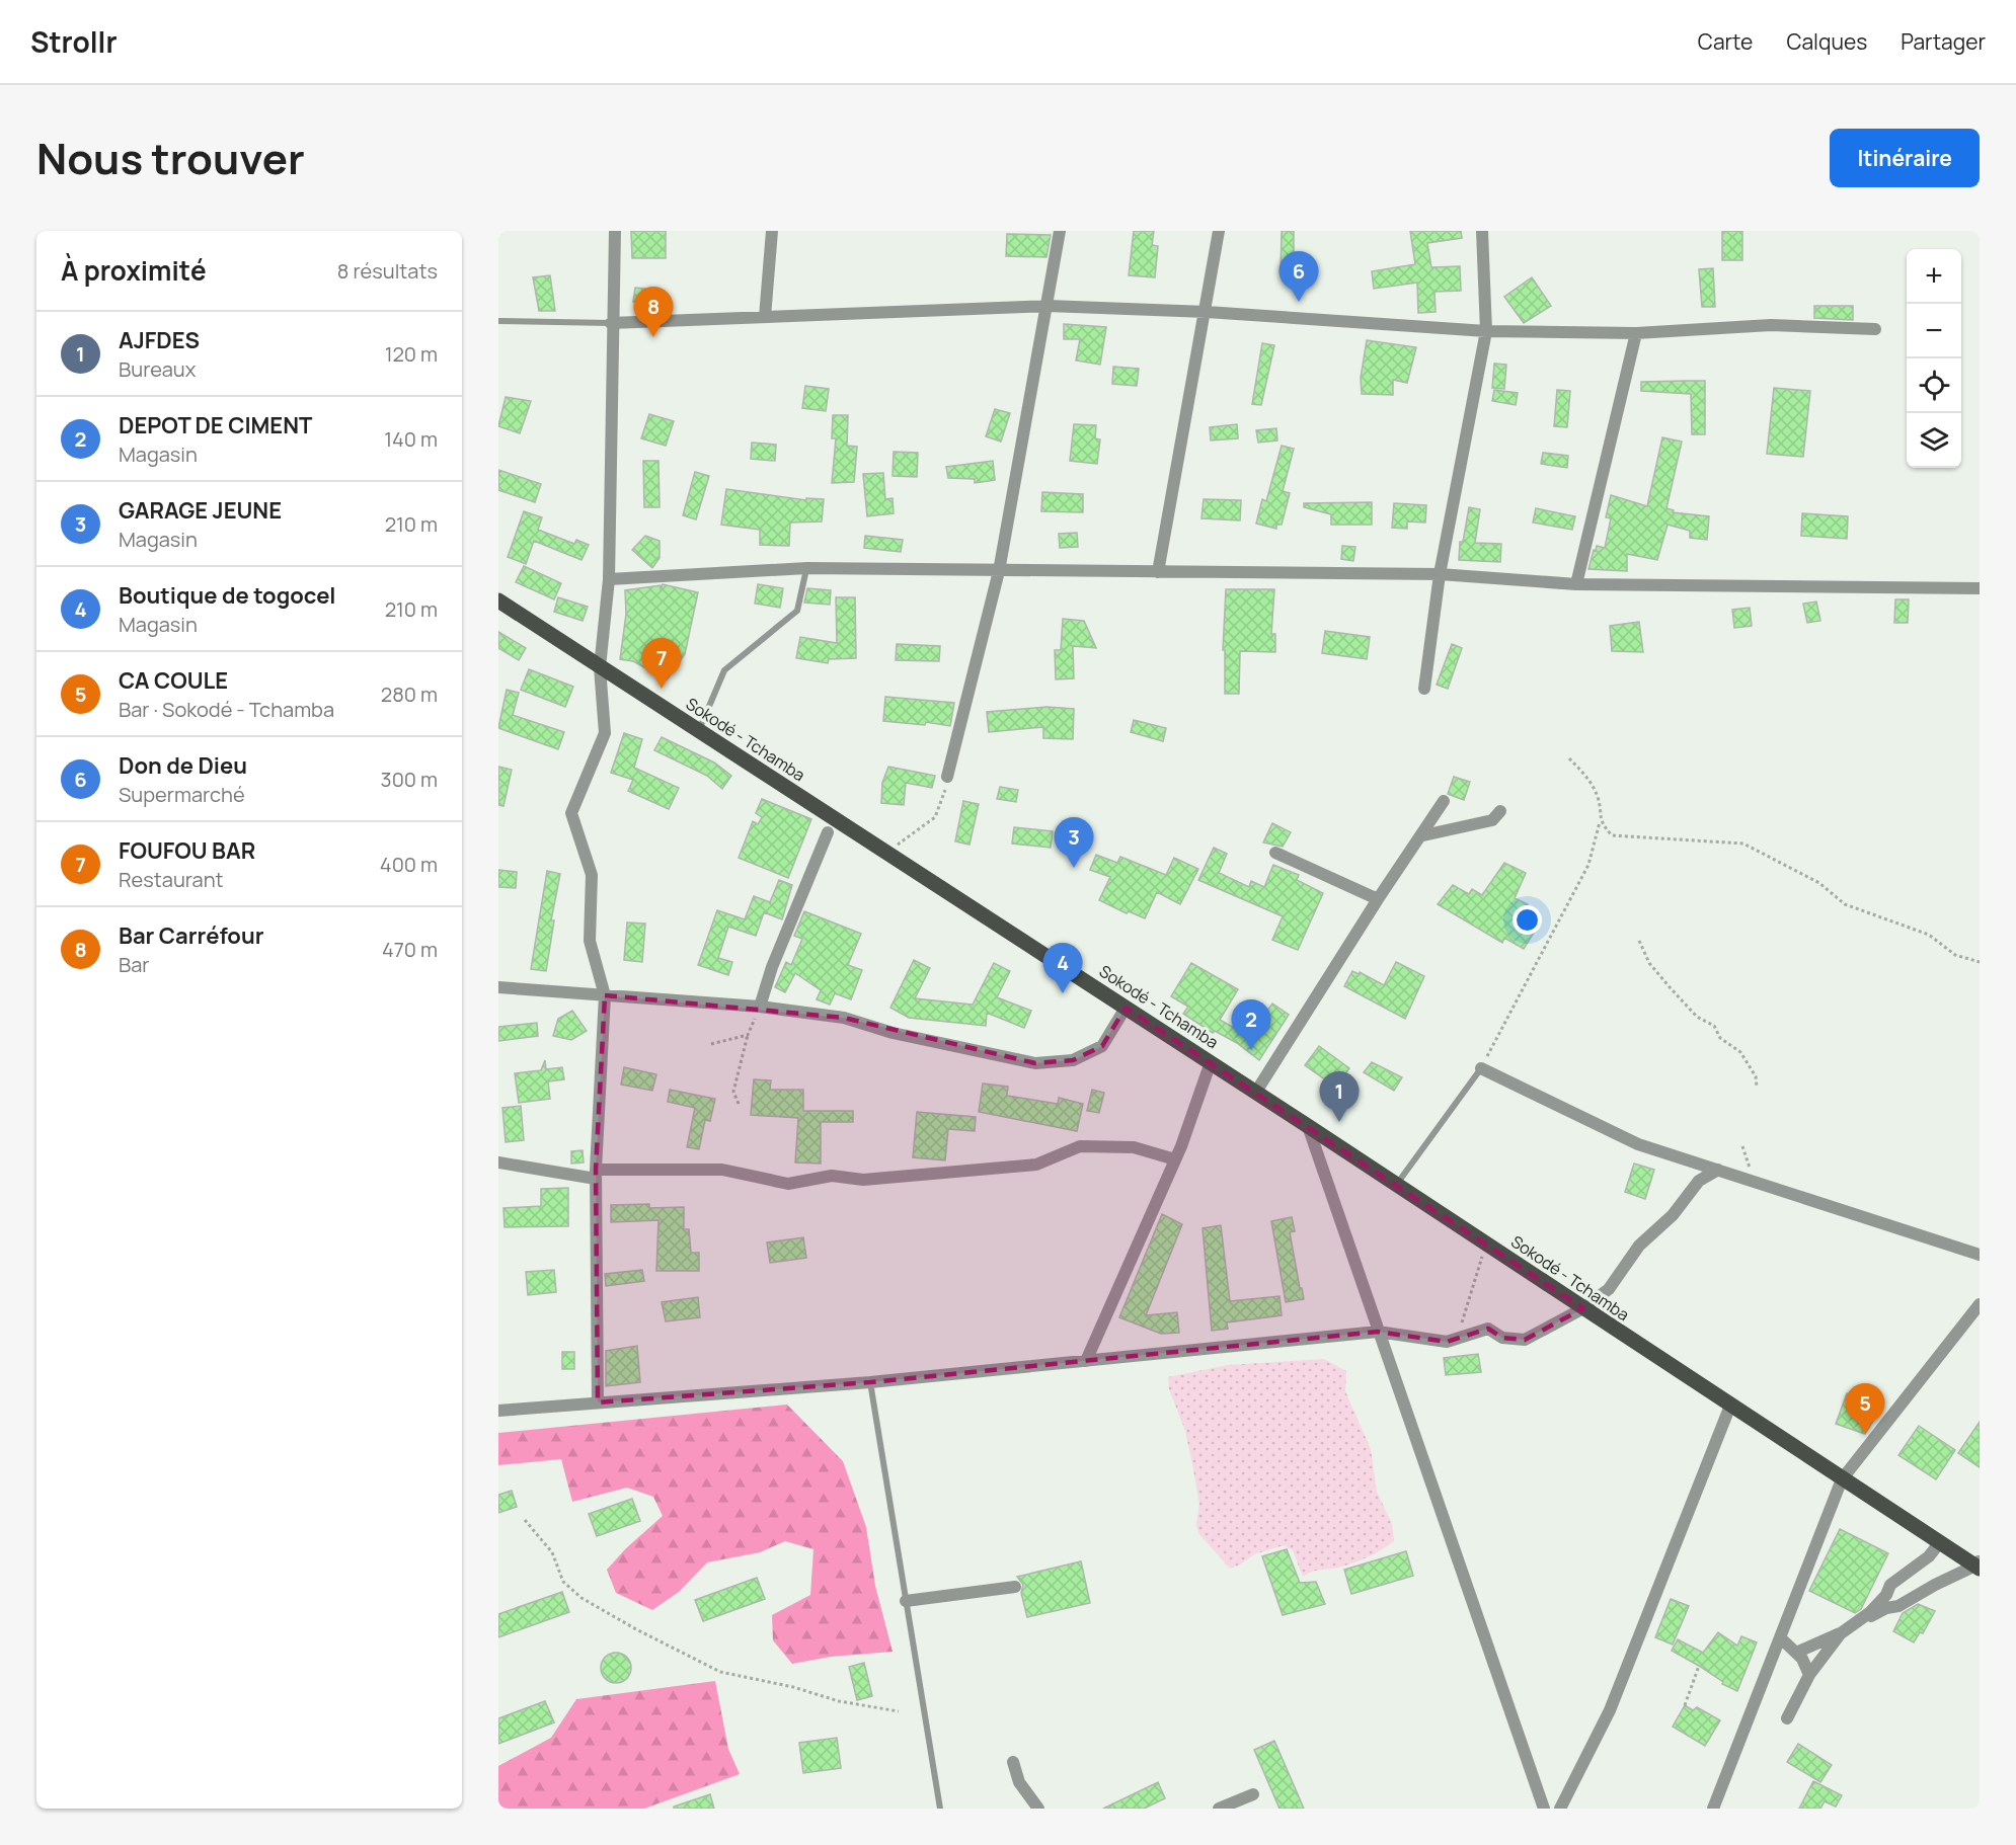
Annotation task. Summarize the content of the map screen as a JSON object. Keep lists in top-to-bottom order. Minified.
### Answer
{"streets":{"main road":["Sokodé - Tchamba"]},"page":{"header":"Strollr","nav":["Carte","Calques","Partager"],"title":"Nous trouver","buttons":"Itinéraire","heading":["À proximité","8 résultats"],"map_buttons":["+","−"],"pins":["6","8","7","3","4","2","1","5"],"list":[{"mark":"1","name":"AJFDES","note":"Bureaux","value":"120 m"},{"mark":"2","name":"DEPOT DE CIMENT","note":"Magasin","value":"140 m"},{"mark":"3","name":"GARAGE JEUNE","note":"Magasin","value":"210 m"},{"mark":"4","name":"Boutique de togocel","note":"Magasin","value":"210 m"},{"mark":"5","name":"CA COULE","note":"Bar · Sokodé - Tchamba","value":"280 m"},{"mark":"6","name":"Don de Dieu","note":"Supermarché","value":"300 m"},{"mark":"7","name":"FOUFOU BAR","note":"Restaurant","value":"400 m"},{"mark":"8","name":"Bar Carréfour","note":"Bar","value":"470 m"}]}}
